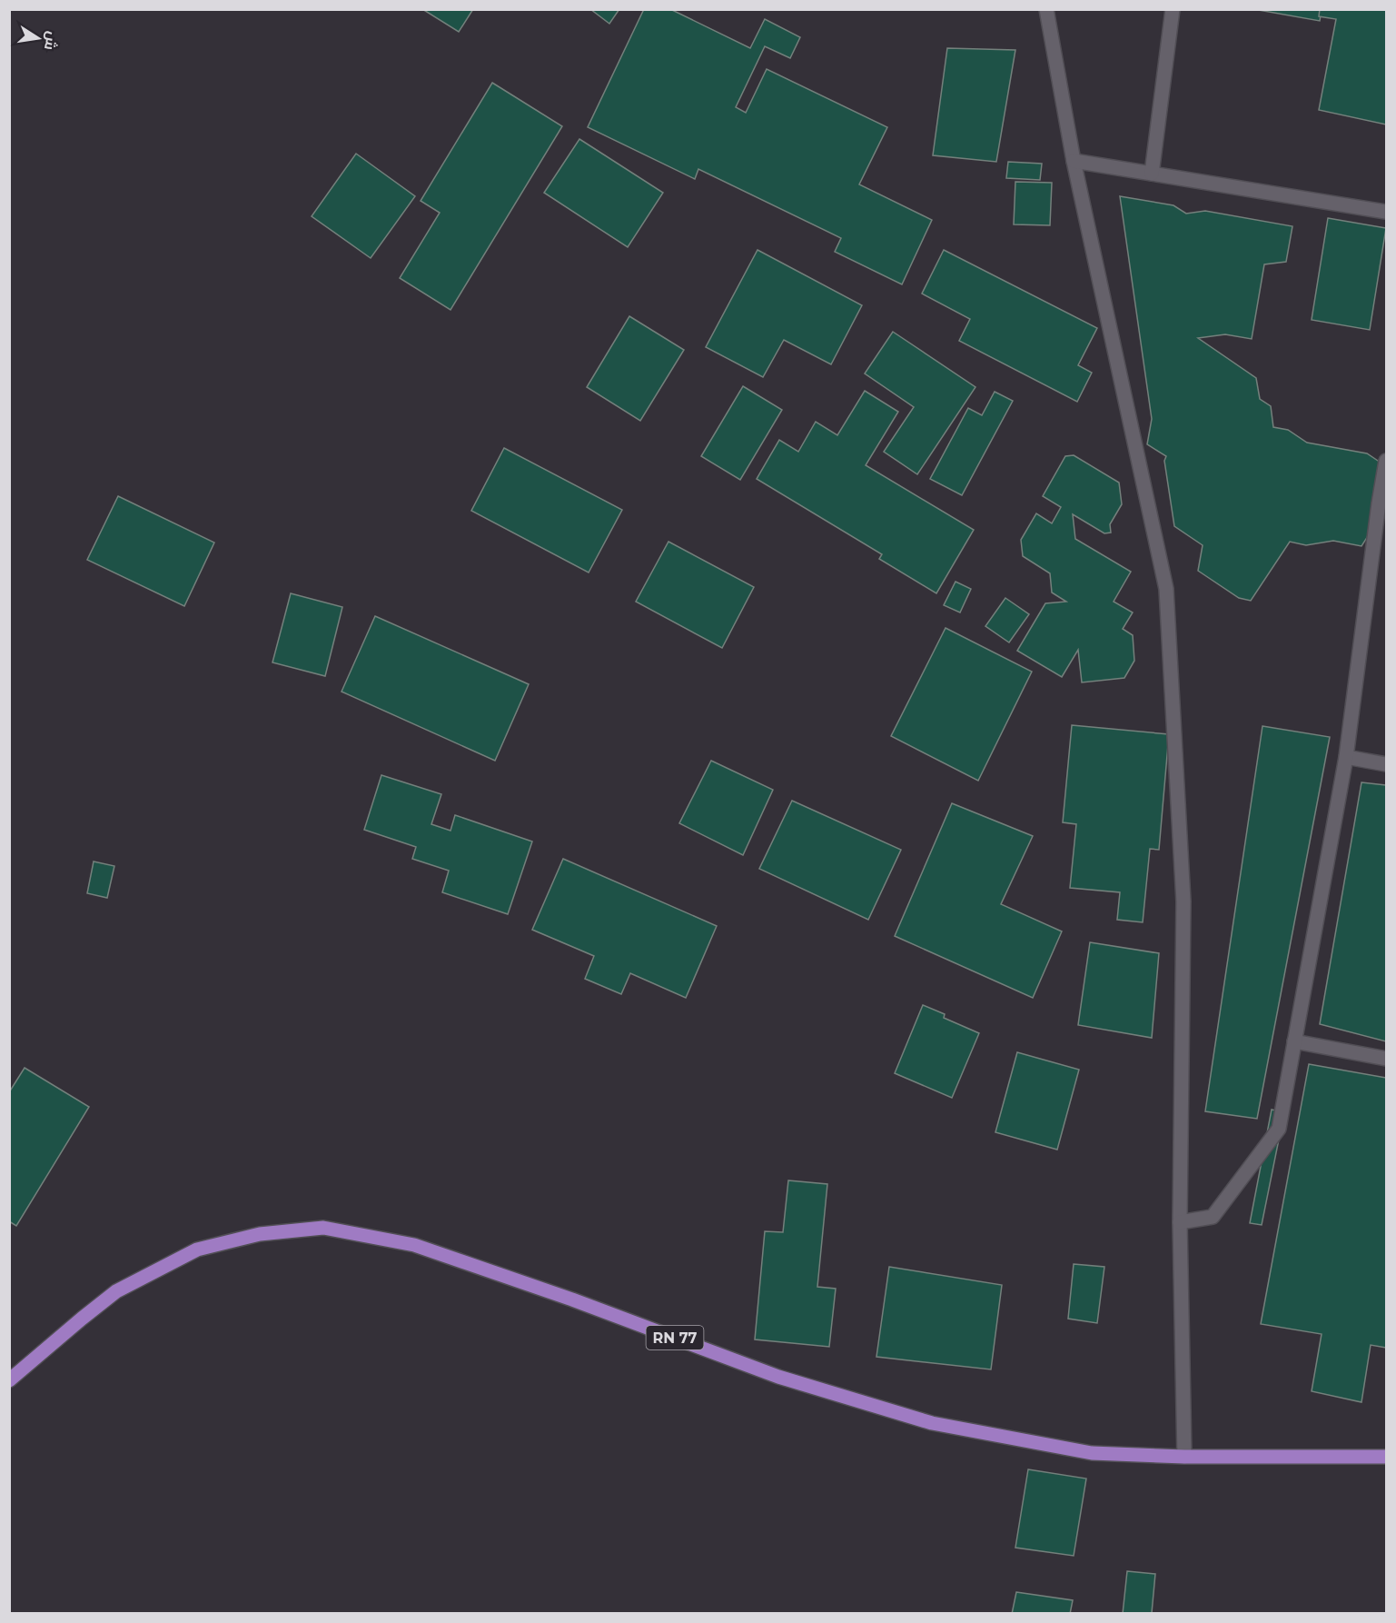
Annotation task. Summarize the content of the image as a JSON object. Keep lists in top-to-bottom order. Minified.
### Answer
{"streets":{"main road":["RN 77"]},"north":"right"}
